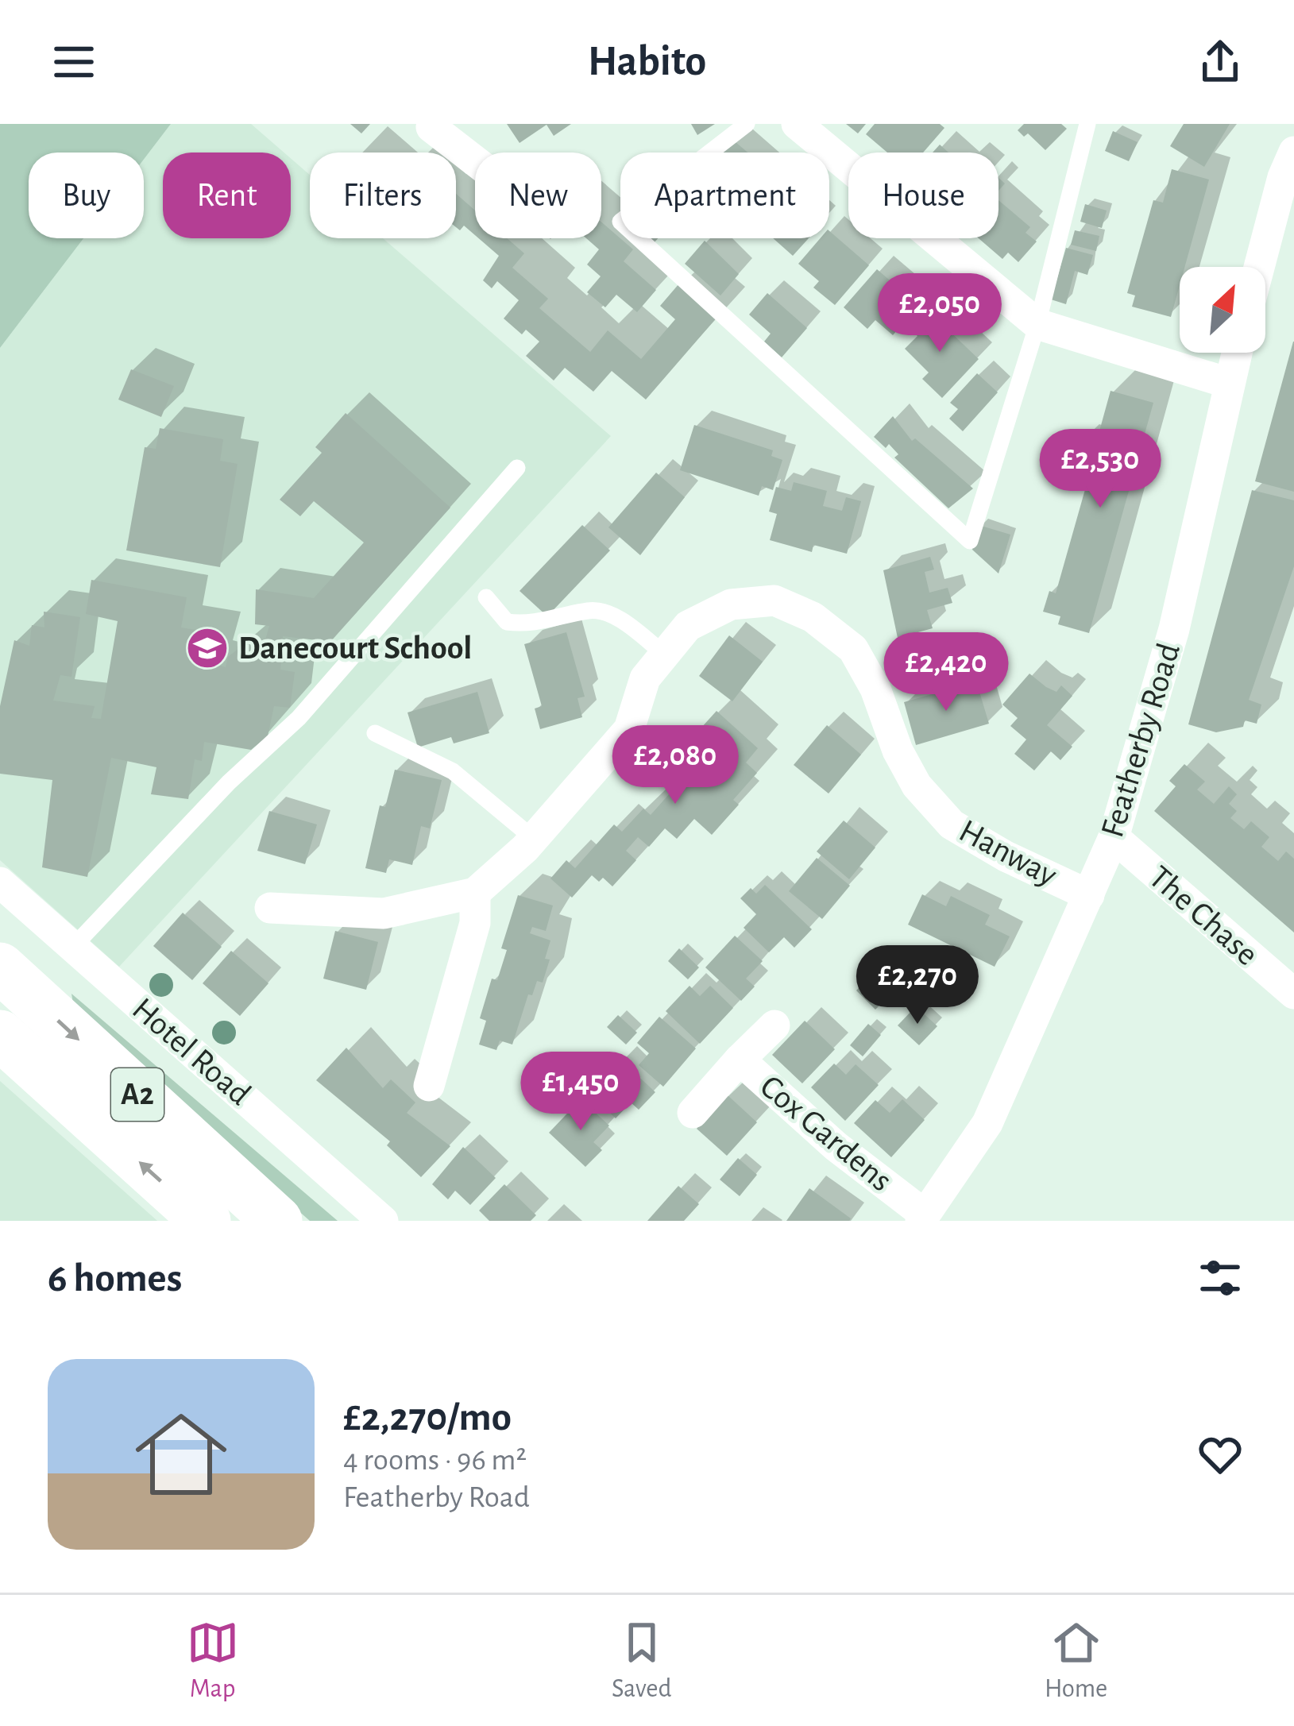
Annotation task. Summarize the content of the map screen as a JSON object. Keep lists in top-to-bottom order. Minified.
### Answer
{"streets":{"main road":["A2"],"street":["Featherby Road","Hanway","The Chase","Hotel Road","Cox Gardens"]},"crossings":[["Featherby Road","Hanway"],["Featherby Road","The Chase"],["Featherby Road","Cox Gardens"]],"places":{"school or university":["Danecourt School"]},"north":"top right","page":{"header":"Habito","chip":["Buy","Rent","Filters","New","Apartment","House"],"price":["£2,050","£2,530","£2,420","£2,080","£2,270","£1,450"],"heading":"6 homes","list":[{"name":"£2,270/mo","note":"4 rooms · 96 m² · Featherby Road"}],"tabs":["Map","Saved","Home"]}}
